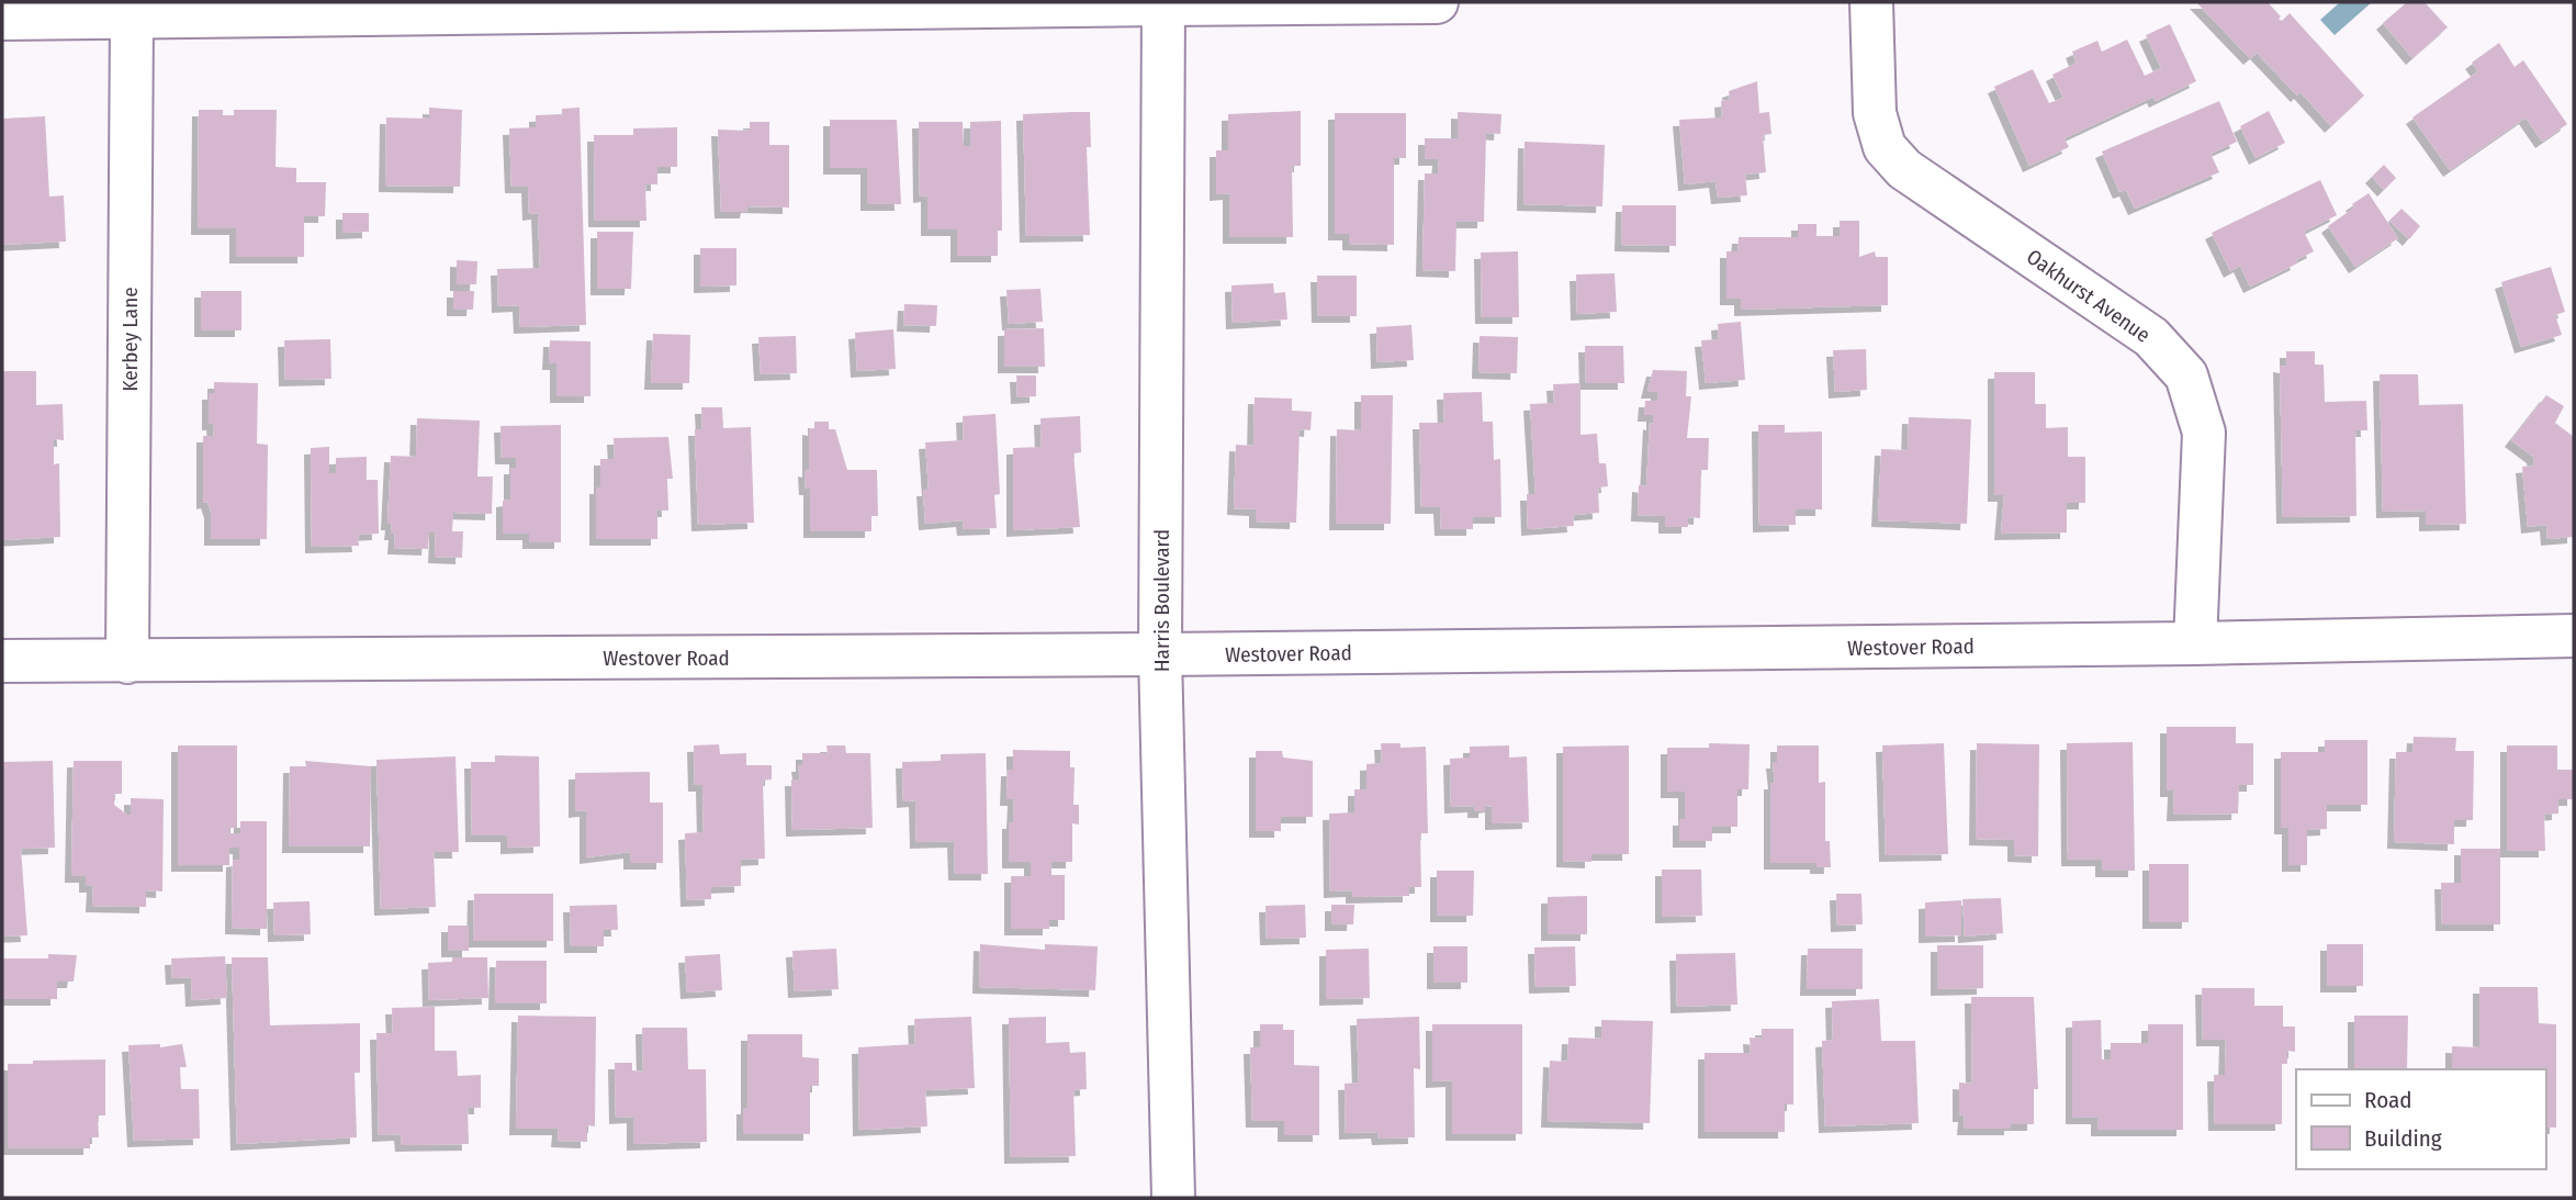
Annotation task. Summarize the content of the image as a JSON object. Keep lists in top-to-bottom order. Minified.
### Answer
{"streets":{"street":["Oakhurst Avenue","Kerbey Lane","Harris Boulevard","Westover Road"]},"crossings":[["Oakhurst Avenue","Westover Road"],["Kerbey Lane","Westover Road"],["Harris Boulevard","Westover Road"]],"legend":["Road","Building"]}
